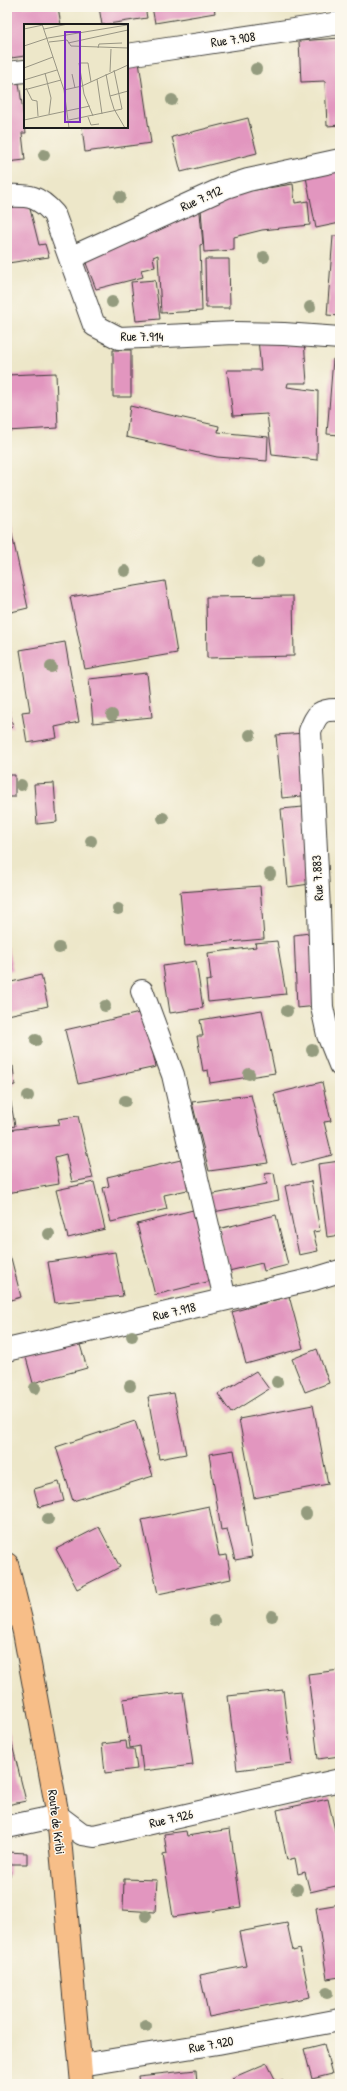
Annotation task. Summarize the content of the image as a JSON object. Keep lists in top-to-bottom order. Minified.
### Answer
{"streets":{"main road":["Route de Kribi"],"street":["Rue 7.908","Rue 7.912","Rue 7.914","Rue 7.883","Rue 7.918","Rue 7.926","Rue 7.920"]},"crossings":[["Rue 7.912","Rue 7.914"],["Rue 7.926","Route de Kribi"],["Route de Kribi","Rue 7.920"]]}
